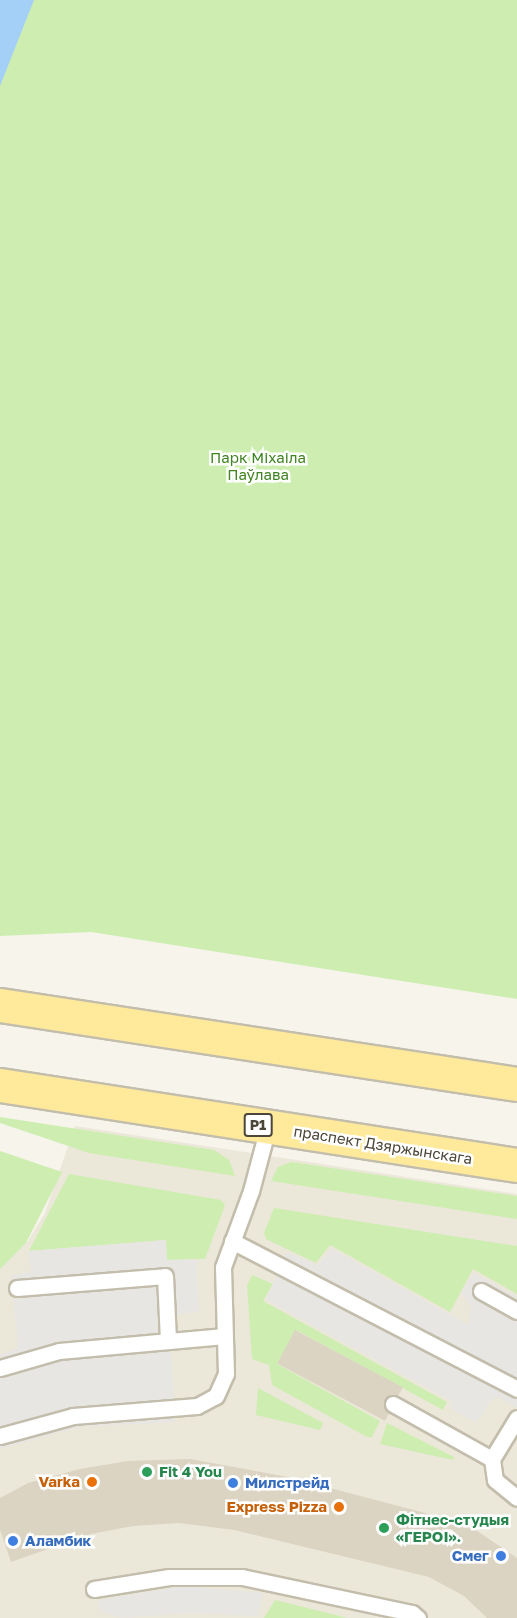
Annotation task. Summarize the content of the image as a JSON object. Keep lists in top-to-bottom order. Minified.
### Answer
{"streets":{"main road":["Р1","праспект Дзяржынскага"]},"parks":["Парк Міхаіла Паўлава"],"places":["Fit 4 You","Varka","Милстрейд","Express Pizza","Фітнес-студыя «ГЕРОІ».","Аламбик","Смег"]}
